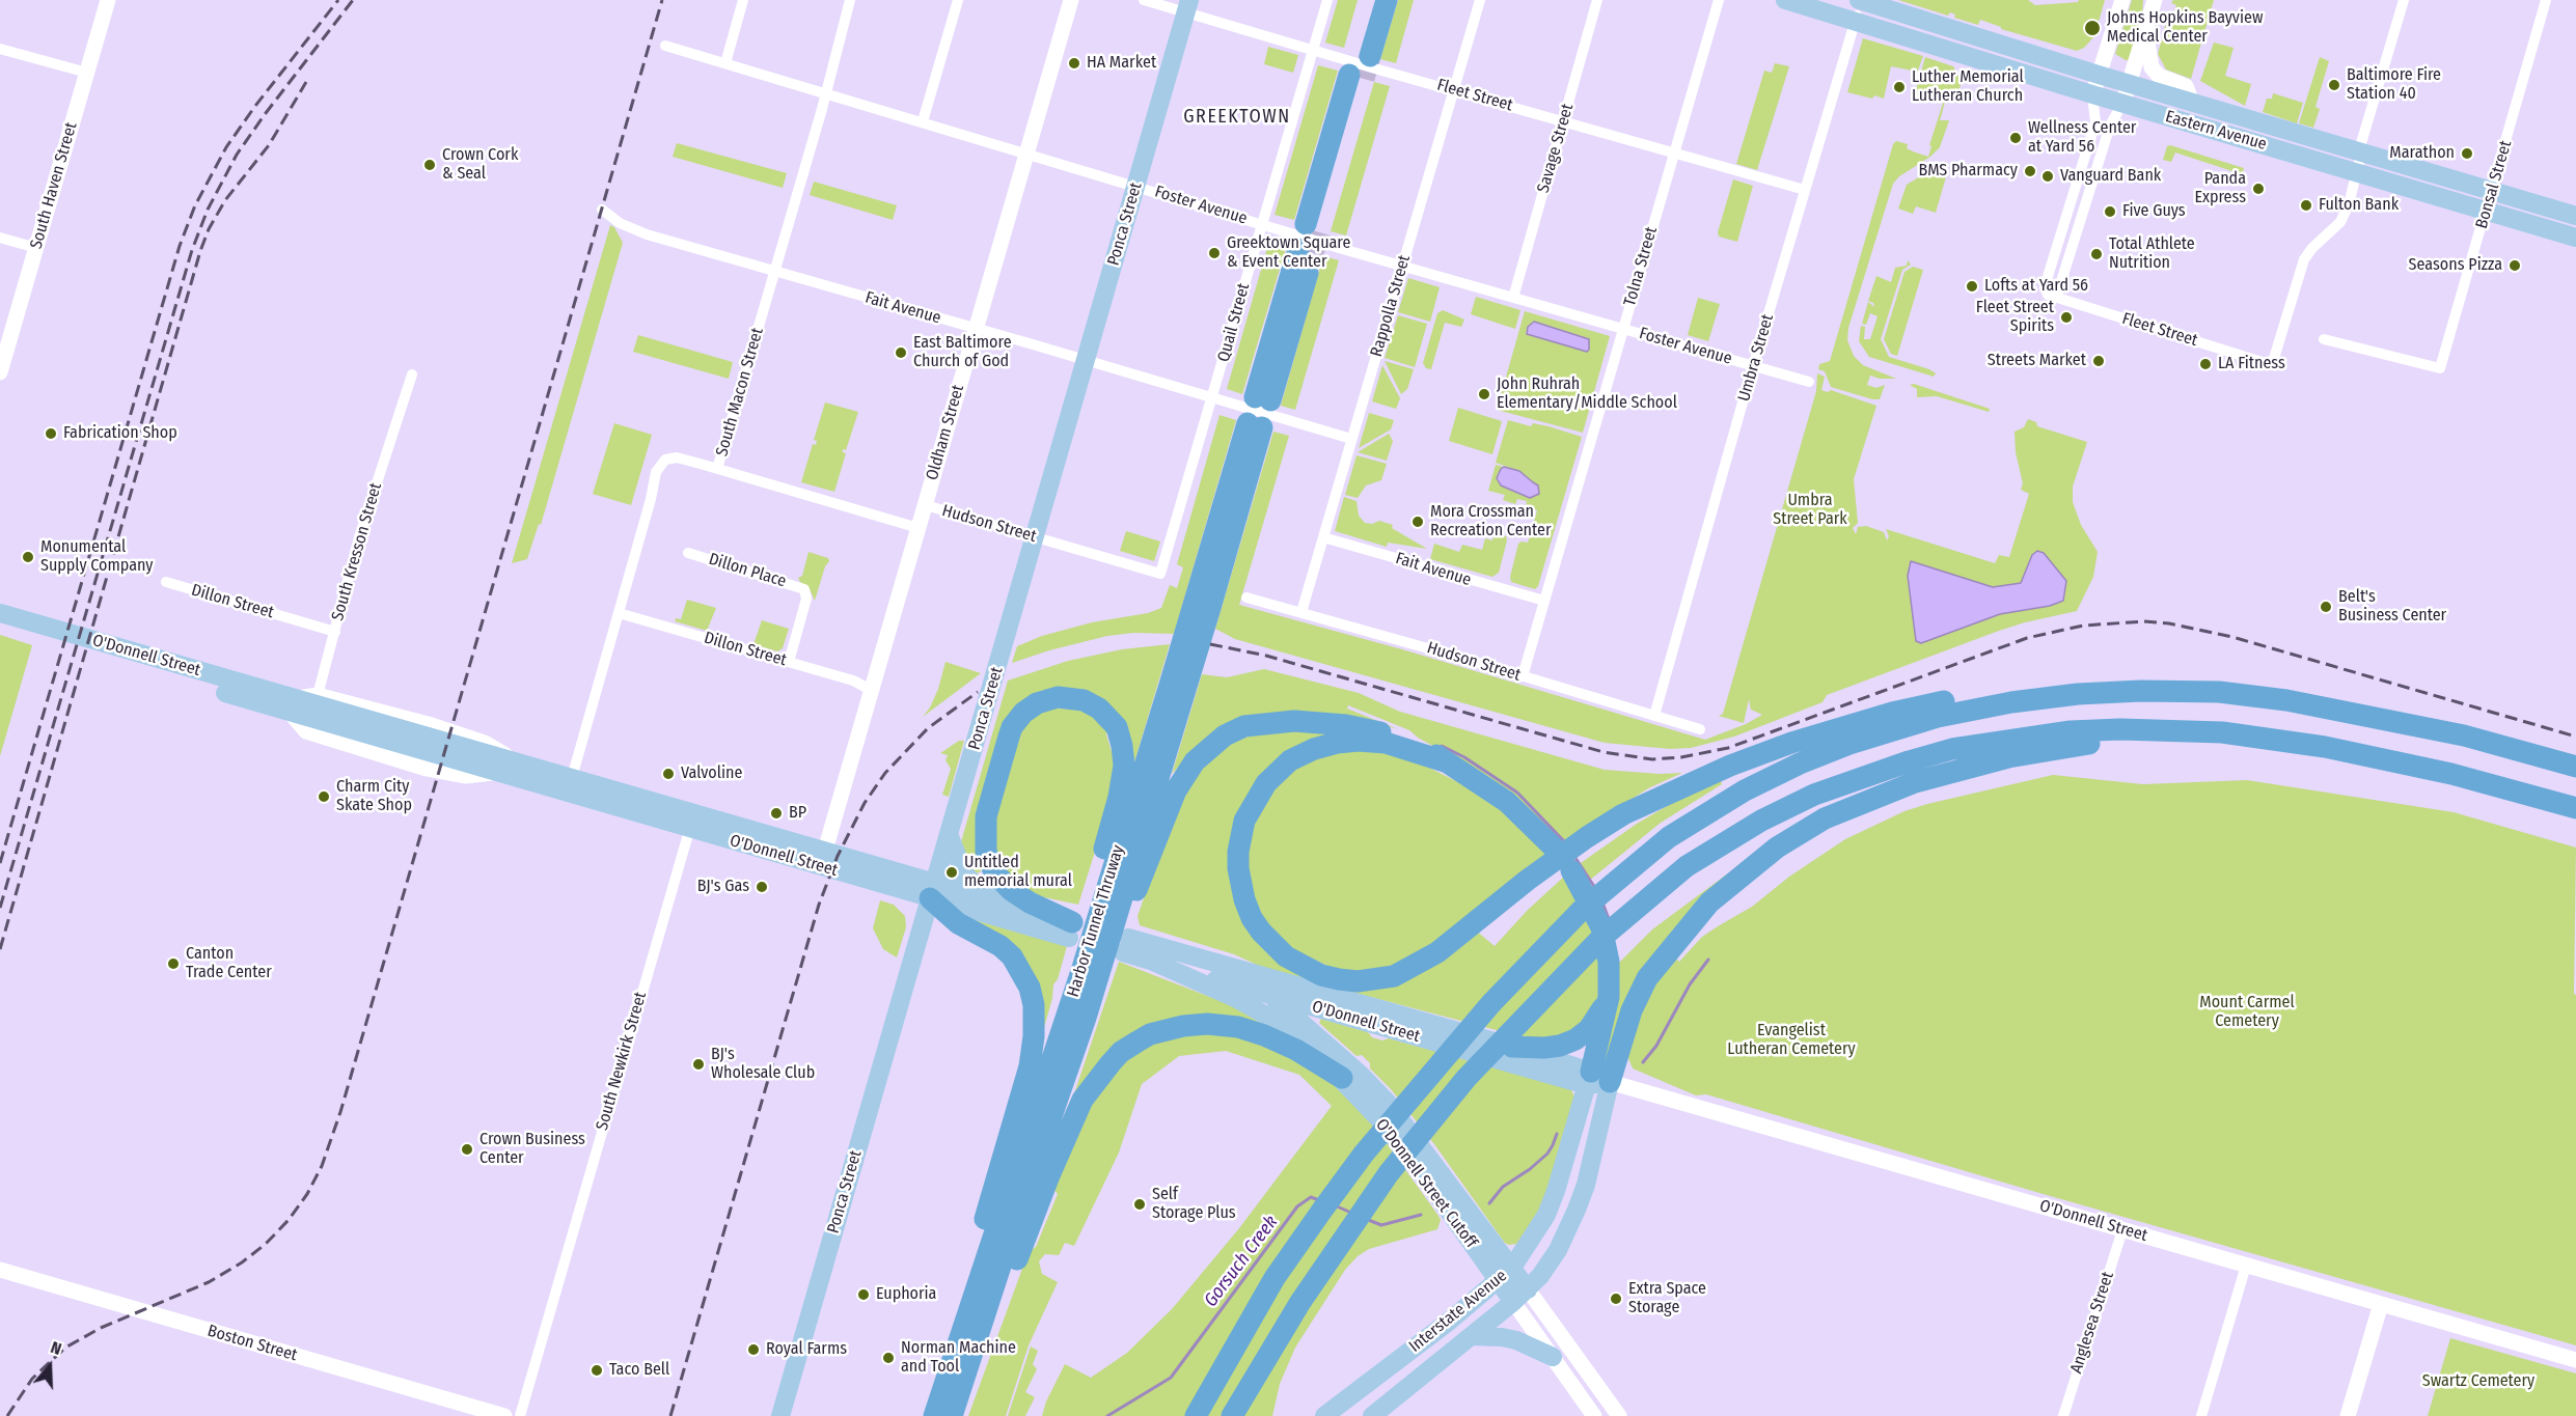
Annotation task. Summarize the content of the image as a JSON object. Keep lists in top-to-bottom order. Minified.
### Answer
{"streets":{"highway":["Harbor Tunnel Thruway"],"main road":["Eastern Avenue","Ponca Street","O'Donnell Street","O'Donnell Street Cutoff","Interstate Avenue"],"street":["Fleet Street","Savage Street","Bonsal Street","South Haven Street","Foster Avenue","Tolna Street","Rappolla Street","Fait Avenue","Quail Street","Umbra Street","South Macon Street","Oldham Street","Hudson Street","South Kresson Street","Dillon Place","Dillon Street","South Newkirk Street","Anglesea Street","Boston Street"]},"crossings":[["Fleet Street","Eastern Avenue"],["Fleet Street","Savage Street"],["Fleet Street","Ponca Street"],["Fleet Street","Tolna Street"],["Fleet Street","Rappolla Street"],["Fleet Street","Quail Street"],["Fleet Street","Umbra Street"],["Fleet Street","Harbor Tunnel Thruway"],["Eastern Avenue","Bonsal Street"],["Eastern Avenue","Umbra Street"],["Savage Street","Foster Avenue"],["Foster Avenue","Ponca Street"],["Foster Avenue","Tolna Street"],["Foster Avenue","Rappolla Street"],["Foster Avenue","Quail Street"],["Foster Avenue","Umbra Street"],["Foster Avenue","South Macon Street"],["Foster Avenue","Oldham Street"],["Foster Avenue","Harbor Tunnel Thruway"],["Ponca Street","Fait Avenue"],["Ponca Street","Hudson Street"],["Ponca Street","O'Donnell Street"],["Tolna Street","Fait Avenue"],["Tolna Street","Hudson Street"],["Rappolla Street","Fait Avenue"],["Rappolla Street","Hudson Street"],["Fait Avenue","Quail Street"],["Fait Avenue","South Macon Street"],["Fait Avenue","Oldham Street"],["Fait Avenue","Harbor Tunnel Thruway"],["Quail Street","Hudson Street"],["Umbra Street","Hudson Street"],["South Macon Street","Hudson Street"],["South Macon Street","Dillon Street"],["South Macon Street","O'Donnell Street"],["Oldham Street","Hudson Street"],["Oldham Street","Dillon Street"],["Oldham Street","O'Donnell Street"],["South Kresson Street","Dillon Street"],["South Kresson Street","O'Donnell Street"],["Dillon Place","Dillon Street"],["O'Donnell Street","South Newkirk Street"],["O'Donnell Street","O'Donnell Street Cutoff"],["O'Donnell Street","Interstate Avenue"],["O'Donnell Street","Anglesea Street"],["O'Donnell Street Cutoff","Interstate Avenue"]],"districts":["GREEKTOWN"],"water":["Gorsuch Creek"],"parks":["Umbra Street Park","Mount Carmel Cemetery","Evangelist Lutheran Cemetery","Swartz Cemetery"],"places":["Johns Hopkins Bayview Medical Center","HA Market","Baltimore Fire Station 40","Luther Memorial Lutheran Church","Wellness Center at Yard 56","Marathon","Crown Cork & Seal","BMS Pharmacy","Vanguard Bank","Panda Express","Fulton Bank","Five Guys","Greektown Square & Event Center","Total Athlete Nutrition","Seasons Pizza","Lofts at Yard 56","Fleet Street Spirits","East Baltimore Church of God","Streets Market","LA Fitness","John Ruhrah Elementary/Middle School","Fabrication Shop","Mora Crossman Recreation Center","Monumental Supply Company","Belt's Business Center","Valvoline","Charm City Skate Shop","BP","Untitled memorial mural","BJ's Gas","Canton Trade Center","BJ's Wholesale Club","Crown Business Center","Self Storage Plus","Euphoria","Extra Space Storage","Royal Farms","Norman Machine and Tool","Taco Bell"],"north":"top"}
